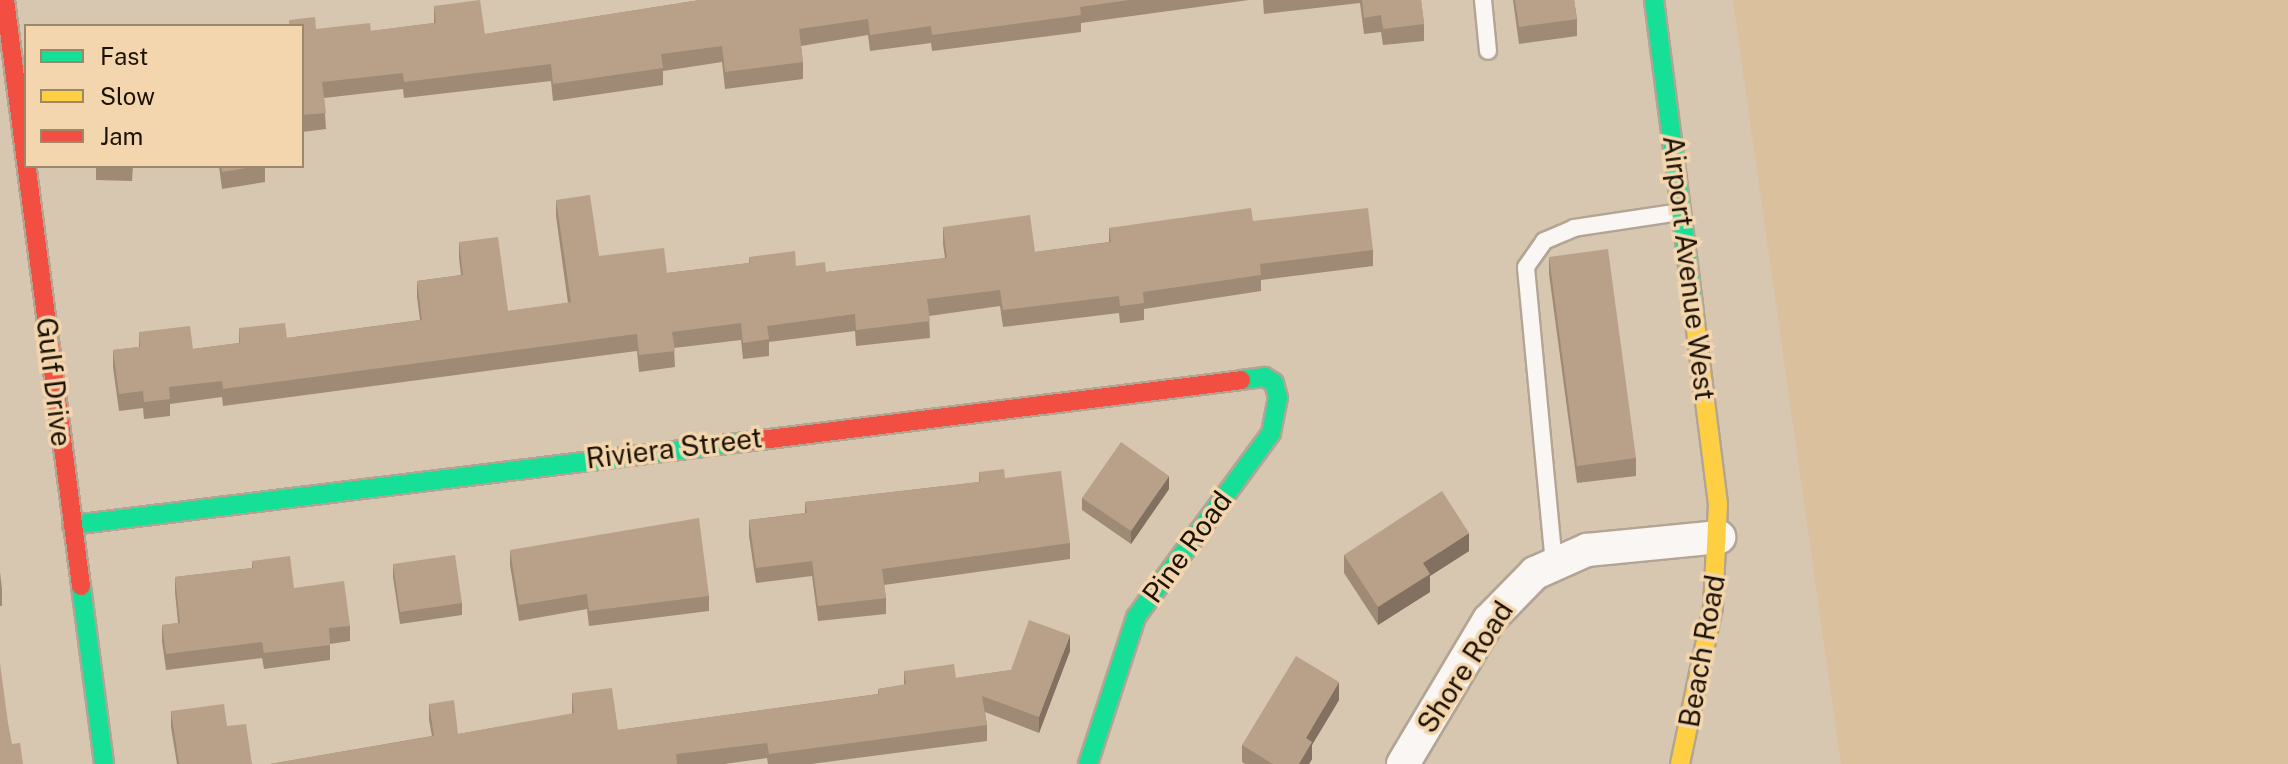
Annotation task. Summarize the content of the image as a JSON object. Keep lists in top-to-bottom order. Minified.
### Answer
{"streets":{"street":["Airport Avenue West","Gulf Drive","Riviera Street","Pine Road","Beach Road","Shore Road"]},"crossings":[["Airport Avenue West","Beach Road"],["Airport Avenue West","Shore Road"],["Gulf Drive","Riviera Street"],["Riviera Street","Pine Road"],["Beach Road","Shore Road"]],"legend":["Fast","Slow","Jam"]}
